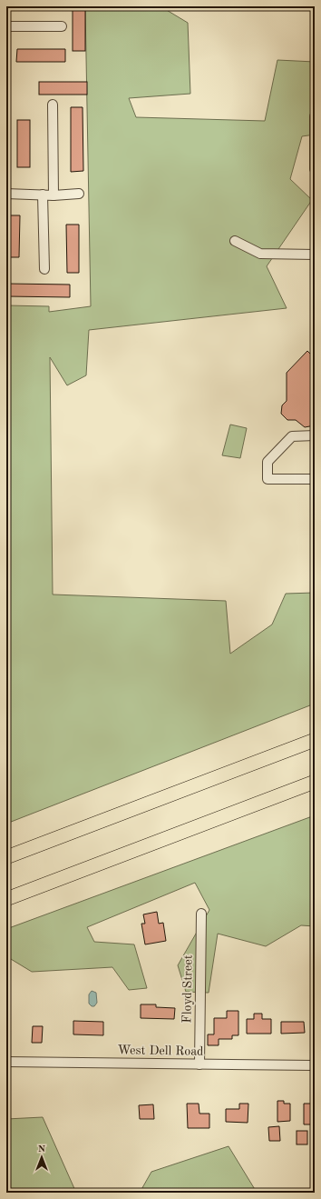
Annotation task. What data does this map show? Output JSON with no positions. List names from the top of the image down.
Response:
{
  "streets": {
    "street": ["Floyd Street", "West Dell Road"]
  },
  "crossings": [
    ["Floyd Street", "West Dell Road"]
  ],
  "north": "top"
}
